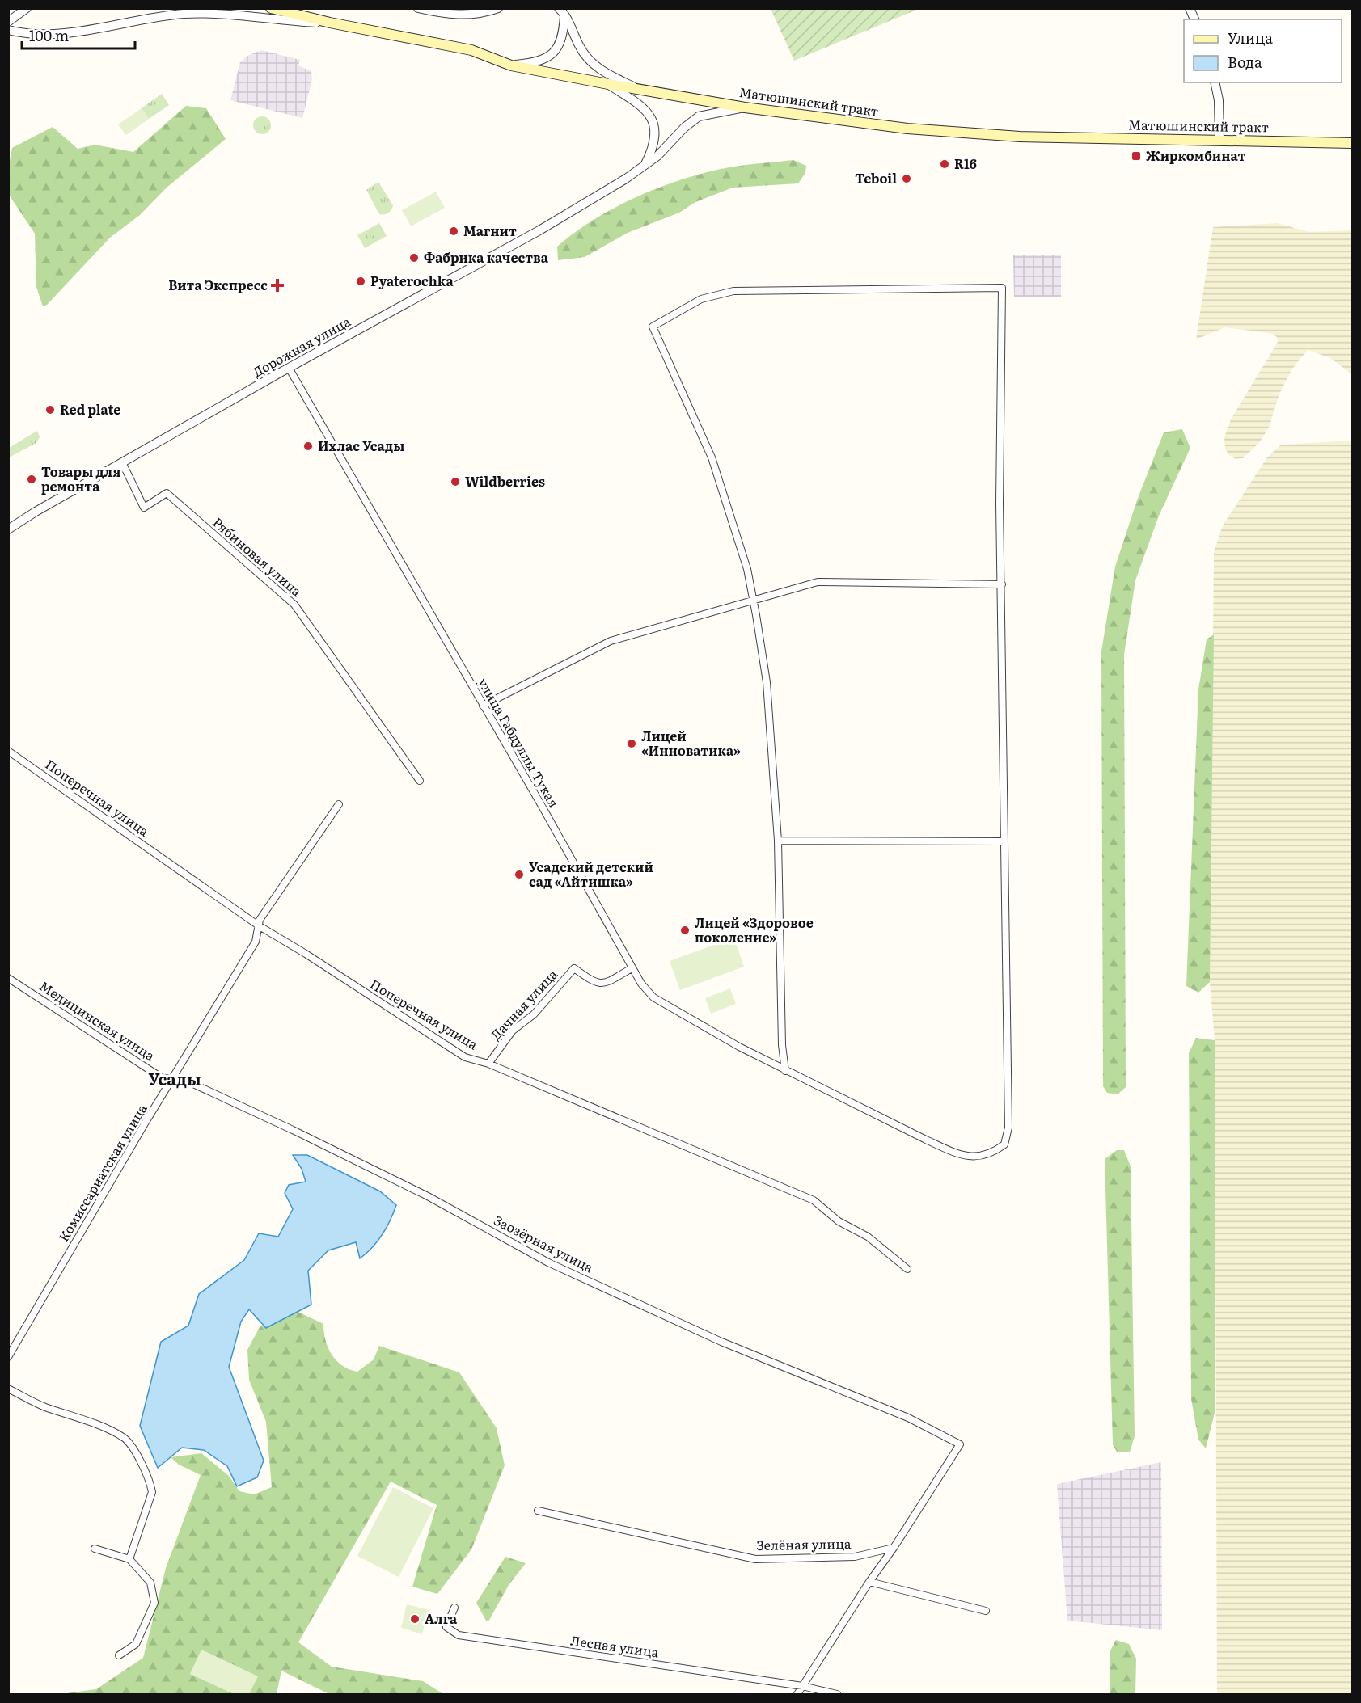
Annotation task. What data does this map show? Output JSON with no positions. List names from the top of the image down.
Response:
{
  "streets": {
    "main road": ["Матюшинский тракт"],
    "street": [
      "Дорожная улица",
      "Рябиновая улица",
      "улица Габдуллы Тукая",
      "Поперечная улица",
      "Дачная улица",
      "Медицинская улица",
      "Комиссариатская улица",
      "Заозёрная улица",
      "Зелёная улица",
      "Лесная улица"
    ]
  },
  "crossings": [
    ["Матюшинский тракт", "Дорожная улица"],
    ["Дорожная улица", "Рябиновая улица"],
    ["Дорожная улица", "улица Габдуллы Тукая"],
    ["улица Габдуллы Тукая", "Дачная улица"],
    ["Поперечная улица", "Дачная улица"],
    ["Поперечная улица", "Комиссариатская улица"],
    ["Медицинская улица", "Комиссариатская улица"],
    ["Медицинская улица", "Заозёрная улица"],
    ["Комиссариатская улица", "Заозёрная улица"],
    ["Заозёрная улица", "Зелёная улица"]
  ],
  "districts": ["Усады"],
  "places": {
    "transit": ["Жиркомбинат"],
    "other": [
      "R16",
      "Teboil",
      "Магнит",
      "Фабрика качества",
      "Pyaterochka",
      "Red plate",
      "Ихлас Усады",
      "Товары для ремонта",
      "Wildberries",
      "Лицей «Инноватика»",
      "Усадский детский сад «Айтишка»",
      "Лицей «Здоровое поколение»",
      "Алга"
    ],
    "health": ["Вита Экспресс"]
  },
  "legend": ["Улица", "Вода"],
  "scale_bar": "100 m"
}
